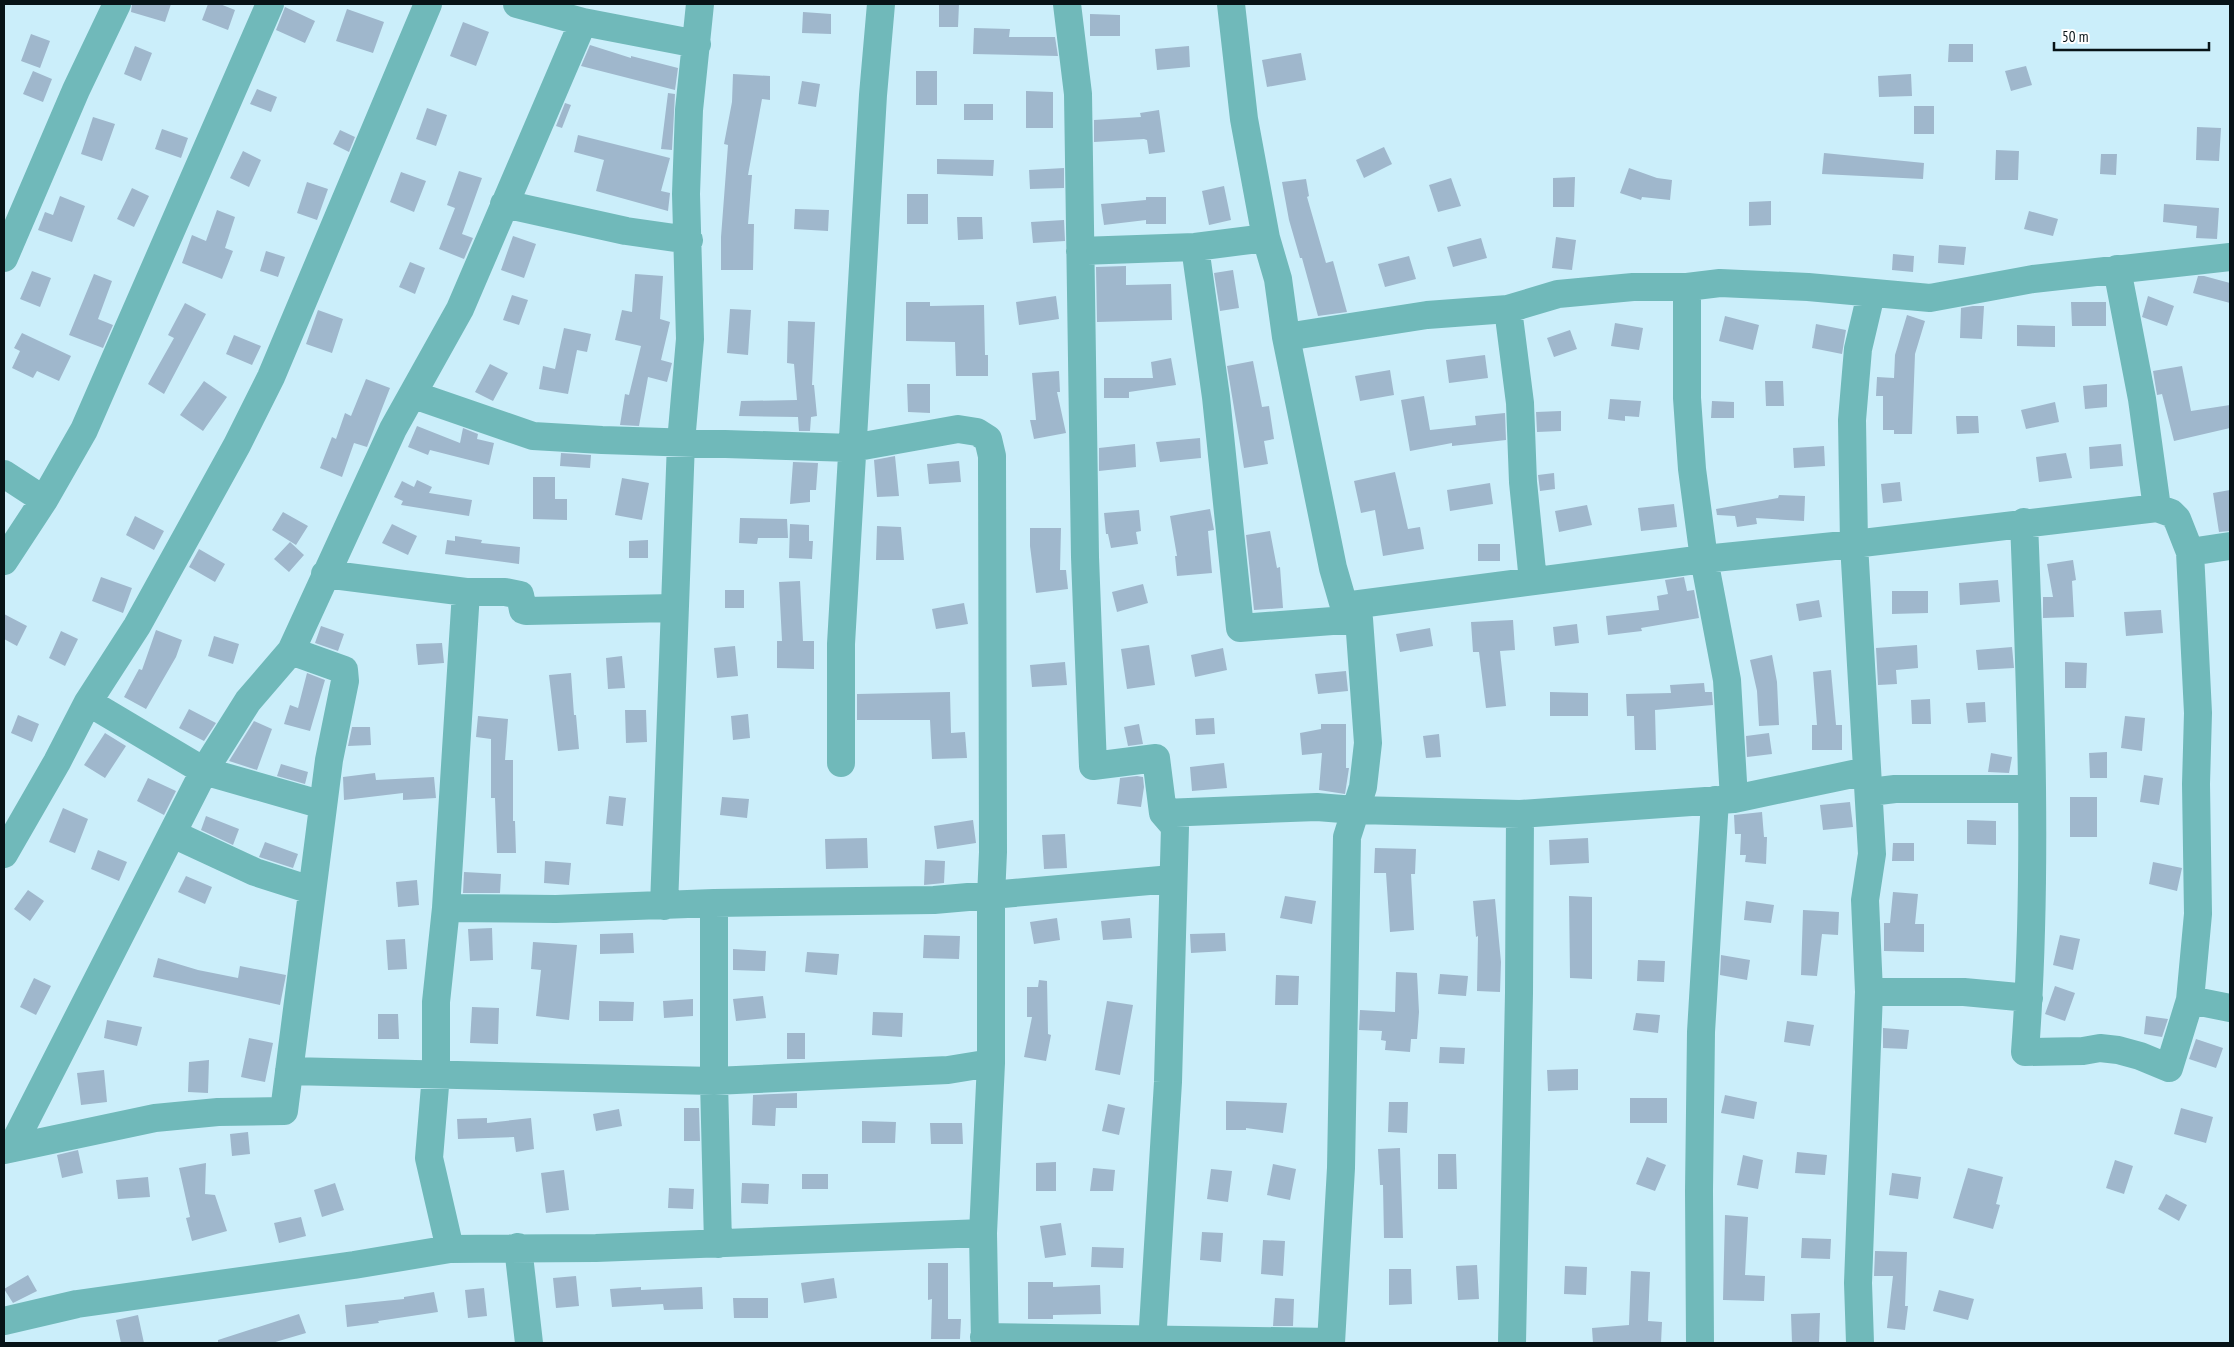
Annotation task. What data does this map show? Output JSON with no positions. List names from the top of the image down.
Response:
{
  "scale_bar": "50 m"
}
